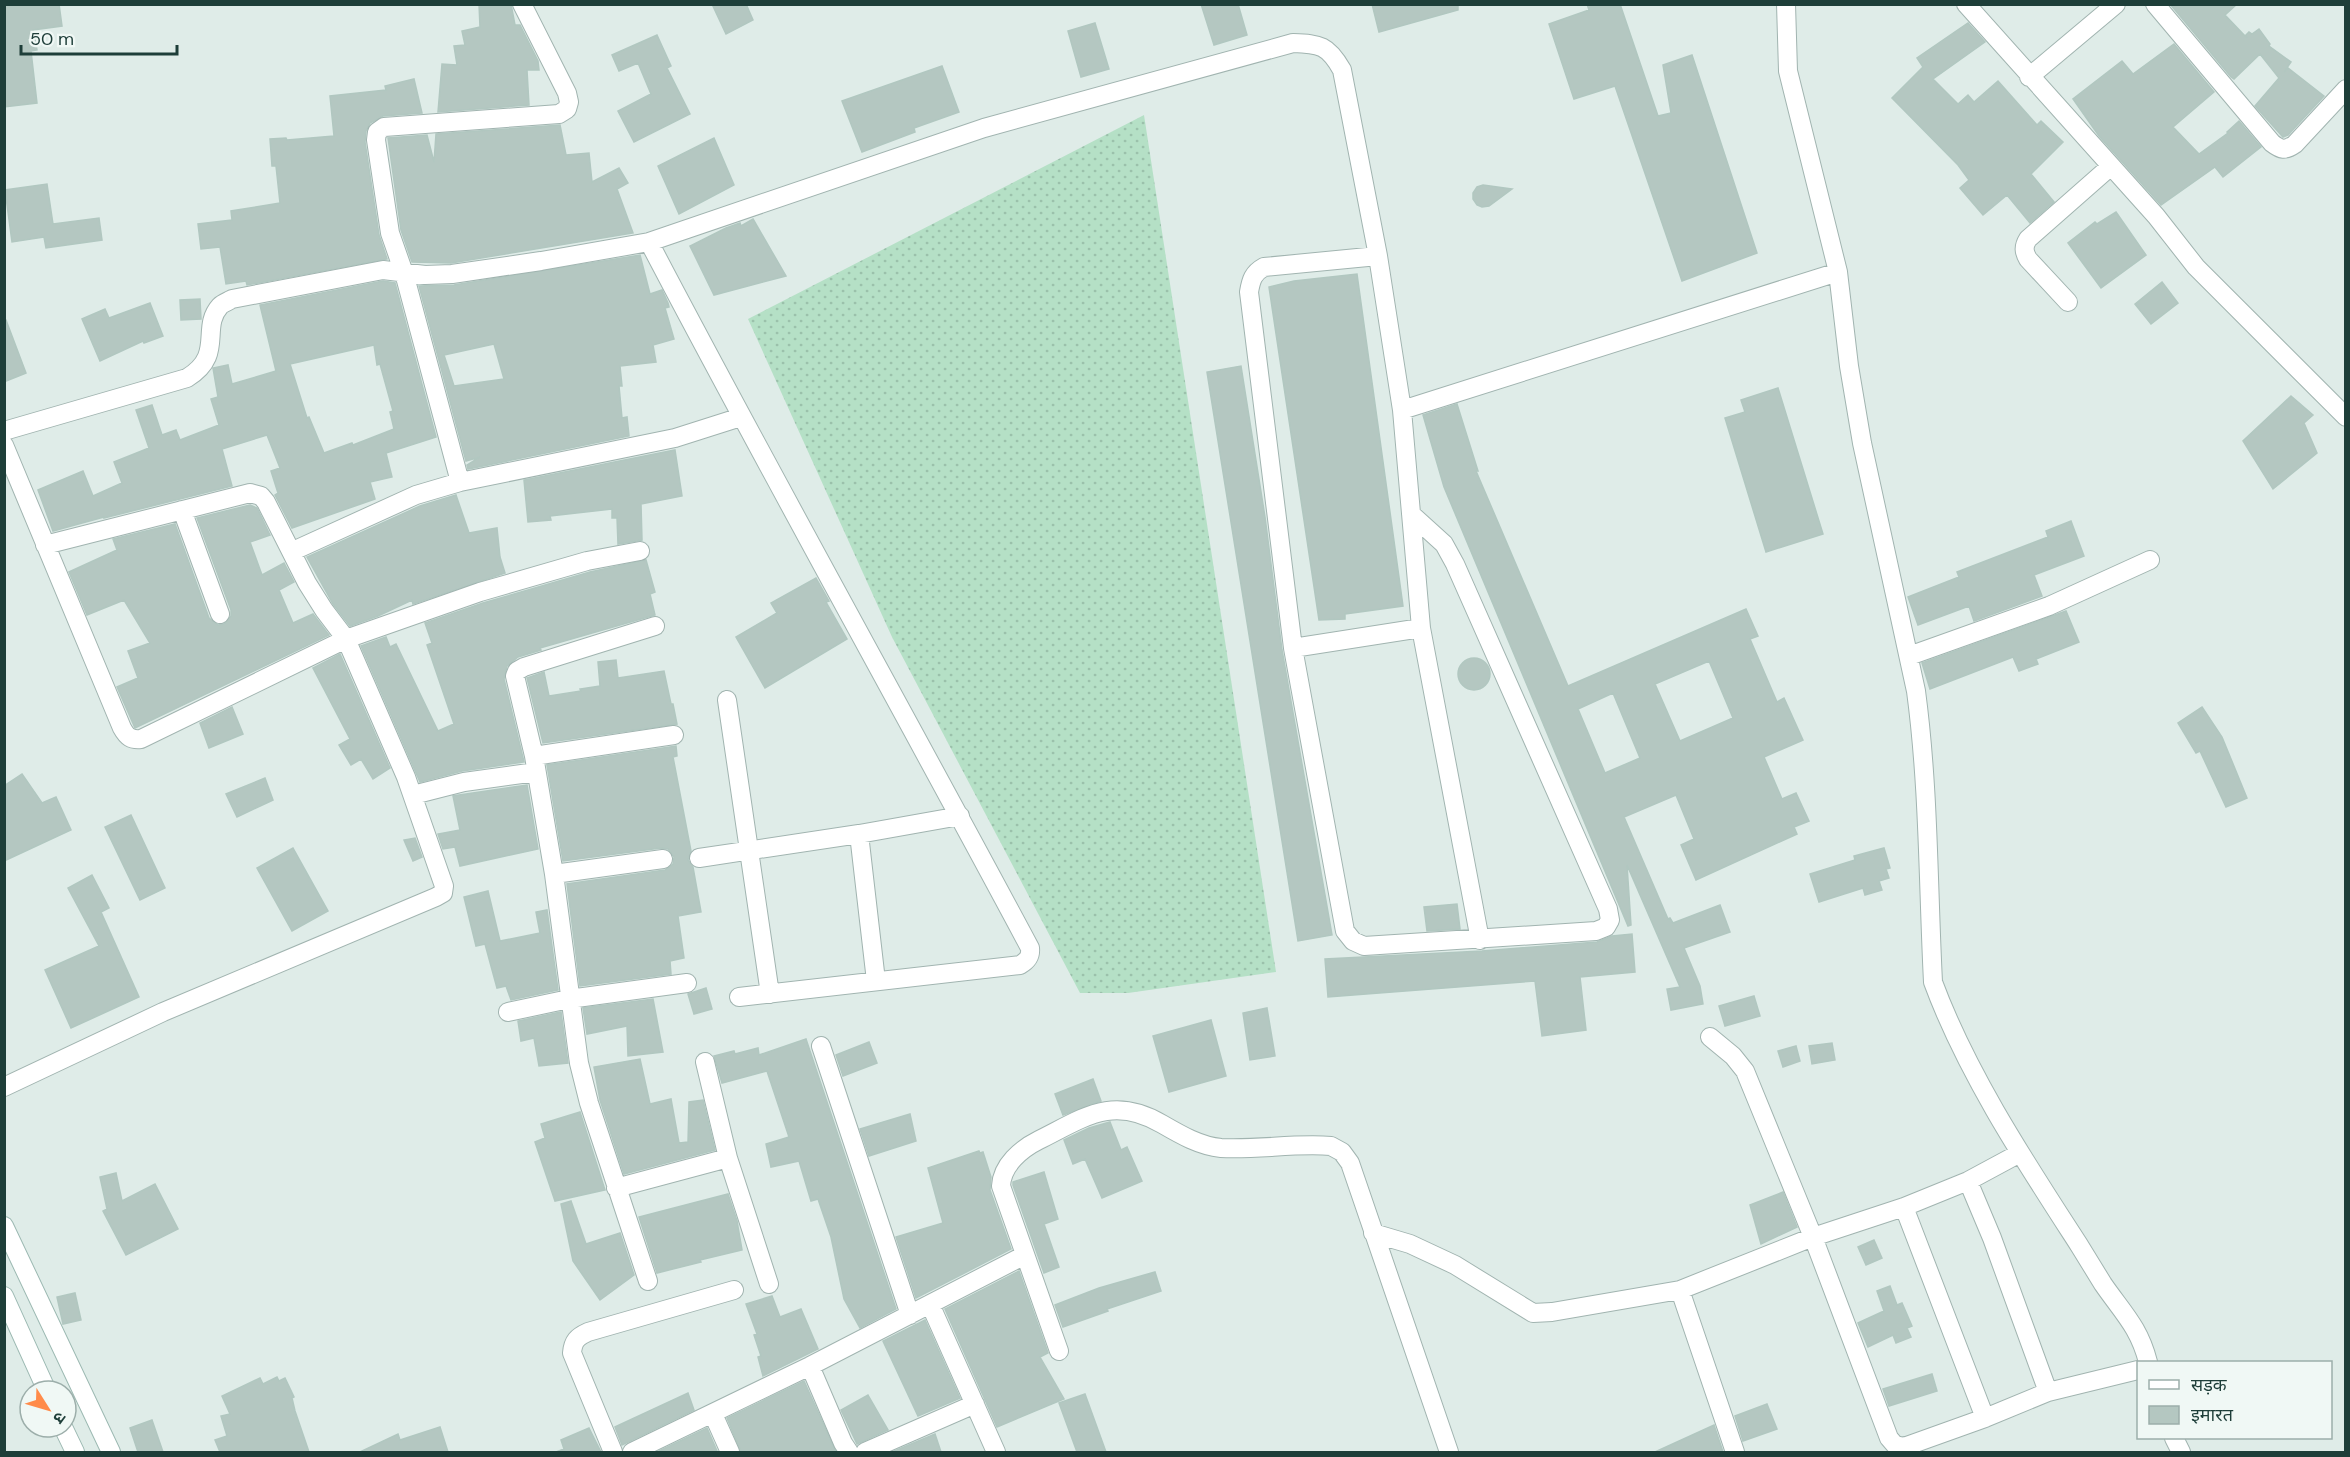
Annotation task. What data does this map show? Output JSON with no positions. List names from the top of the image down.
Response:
{
  "legend": ["सड़क", "इमारत"],
  "scale_bar": "50 m",
  "north": "bottom right"
}
